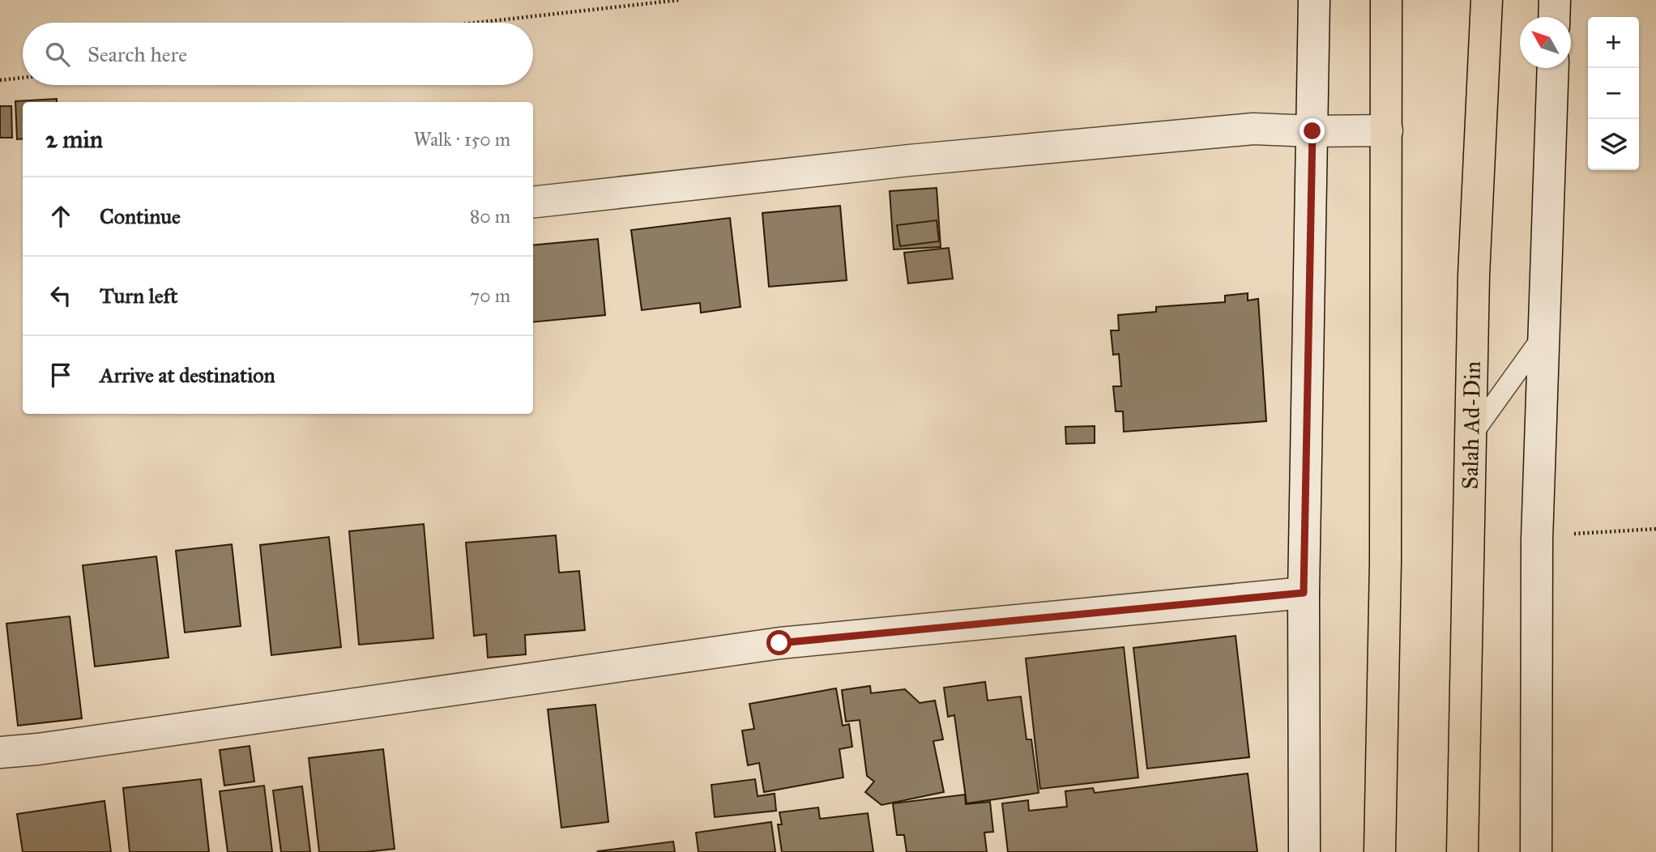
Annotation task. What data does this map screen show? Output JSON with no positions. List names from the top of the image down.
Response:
{
  "streets": {
    "highway": ["Salah Ad-Din"]
  },
  "north": "top left",
  "page": {
    "map_buttons": ["+", "−"],
    "search": "Search here",
    "heading": ["2 min", "Walk · 150 m"],
    "list": [
      ["Continue", "80 m"],
      ["Turn left", "70 m"],
      "Arrive at destination"
    ]
  }
}
